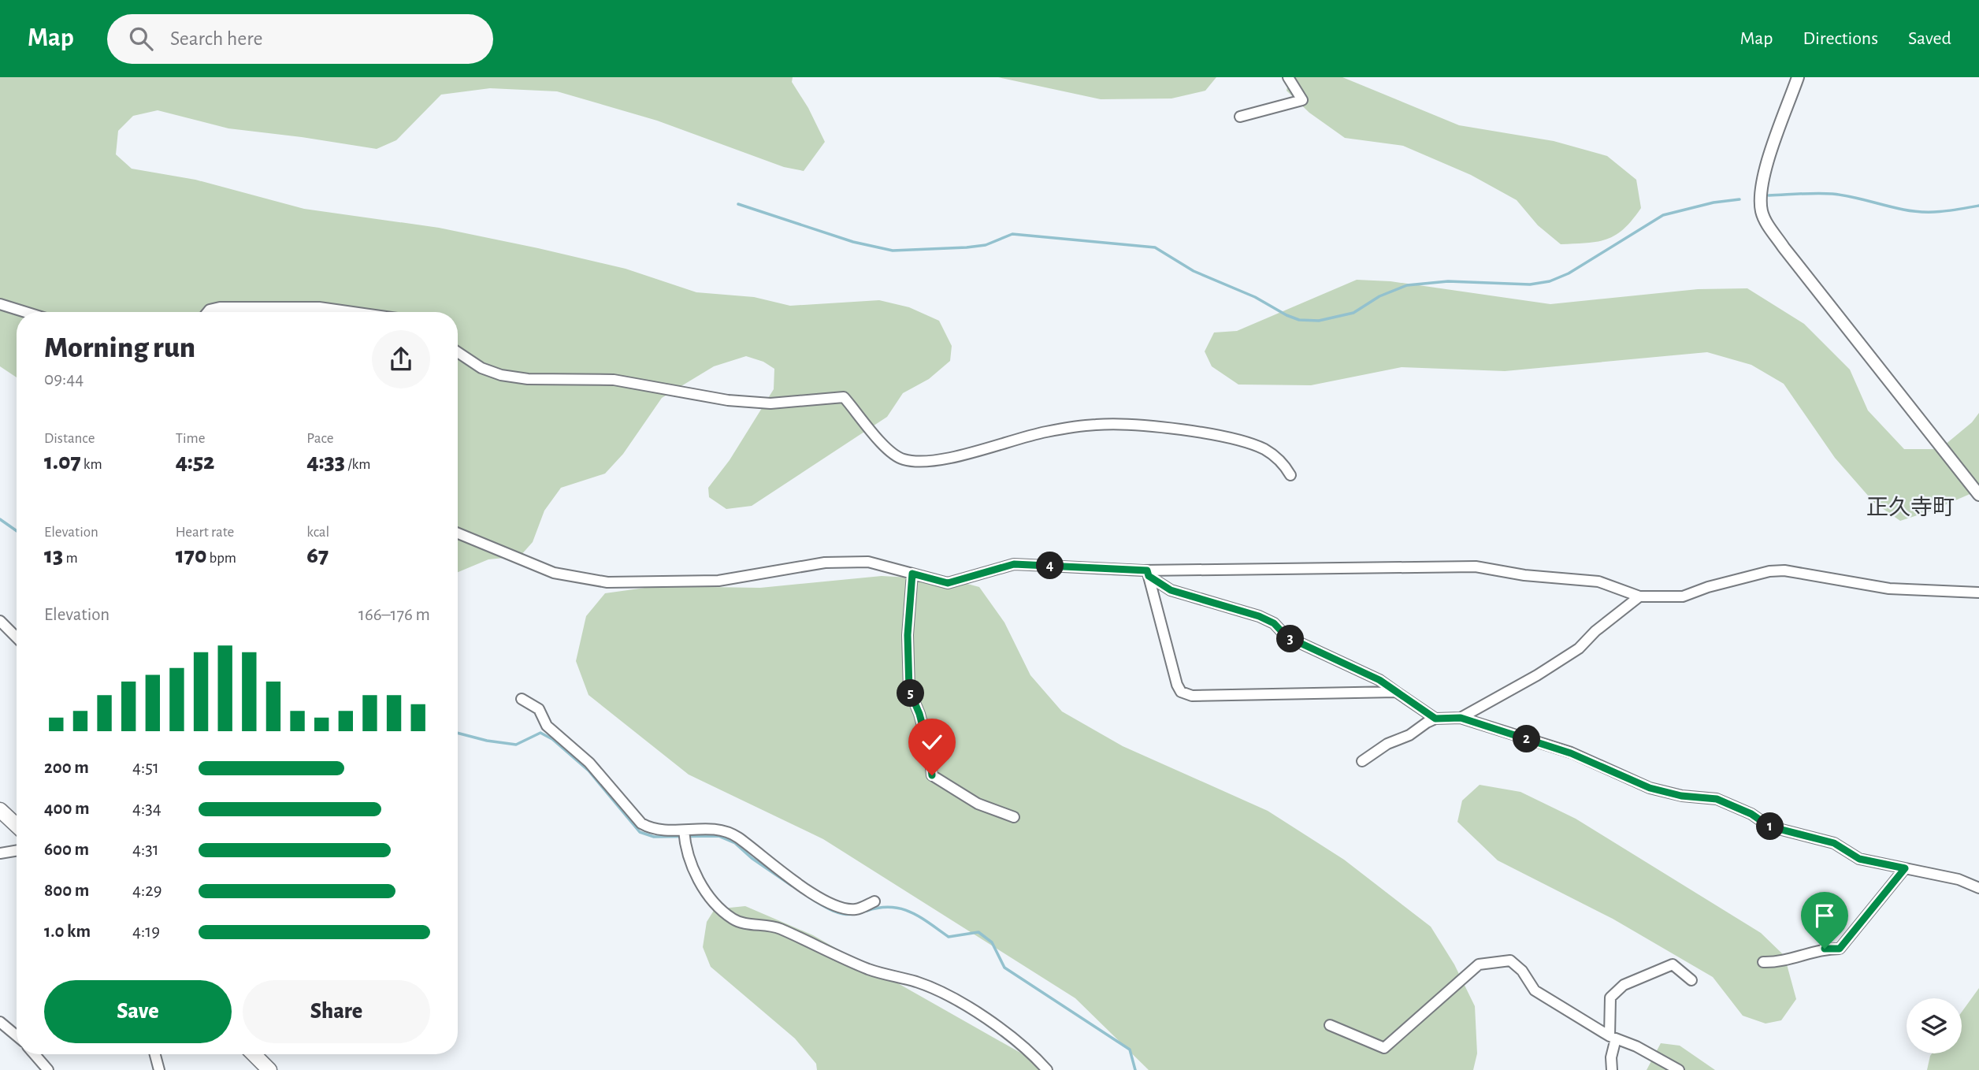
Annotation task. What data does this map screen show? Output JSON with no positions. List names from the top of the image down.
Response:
{
  "districts": ["正久寺町"],
  "page": {
    "header": "Map",
    "search": "Search here",
    "nav": ["Map", "Directions", "Saved"],
    "heading": ["Morning run", "09:44"],
    "stats": [
      ["Distance", "1.07 km"],
      ["Time", "4:52"],
      ["Pace", "4:33 /km"],
      ["Elevation", "13 m"],
      ["Heart rate", "170 bpm"],
      ["kcal", "67"]
    ],
    "pins": [
      "4",
      "3",
      "5",
      "2",
      "1"
    ],
    "chart": ["Elevation", "166–176 m"],
    "list": [
      {
        "name": "200 m",
        "note": "4:51"
      },
      {
        "name": "400 m",
        "note": "4:34"
      },
      {
        "name": "600 m",
        "note": "4:31"
      },
      {
        "name": "800 m",
        "note": "4:29"
      },
      {
        "name": "1.0 km",
        "note": "4:19"
      }
    ],
    "buttons": ["Save", "Share"]
  }
}
